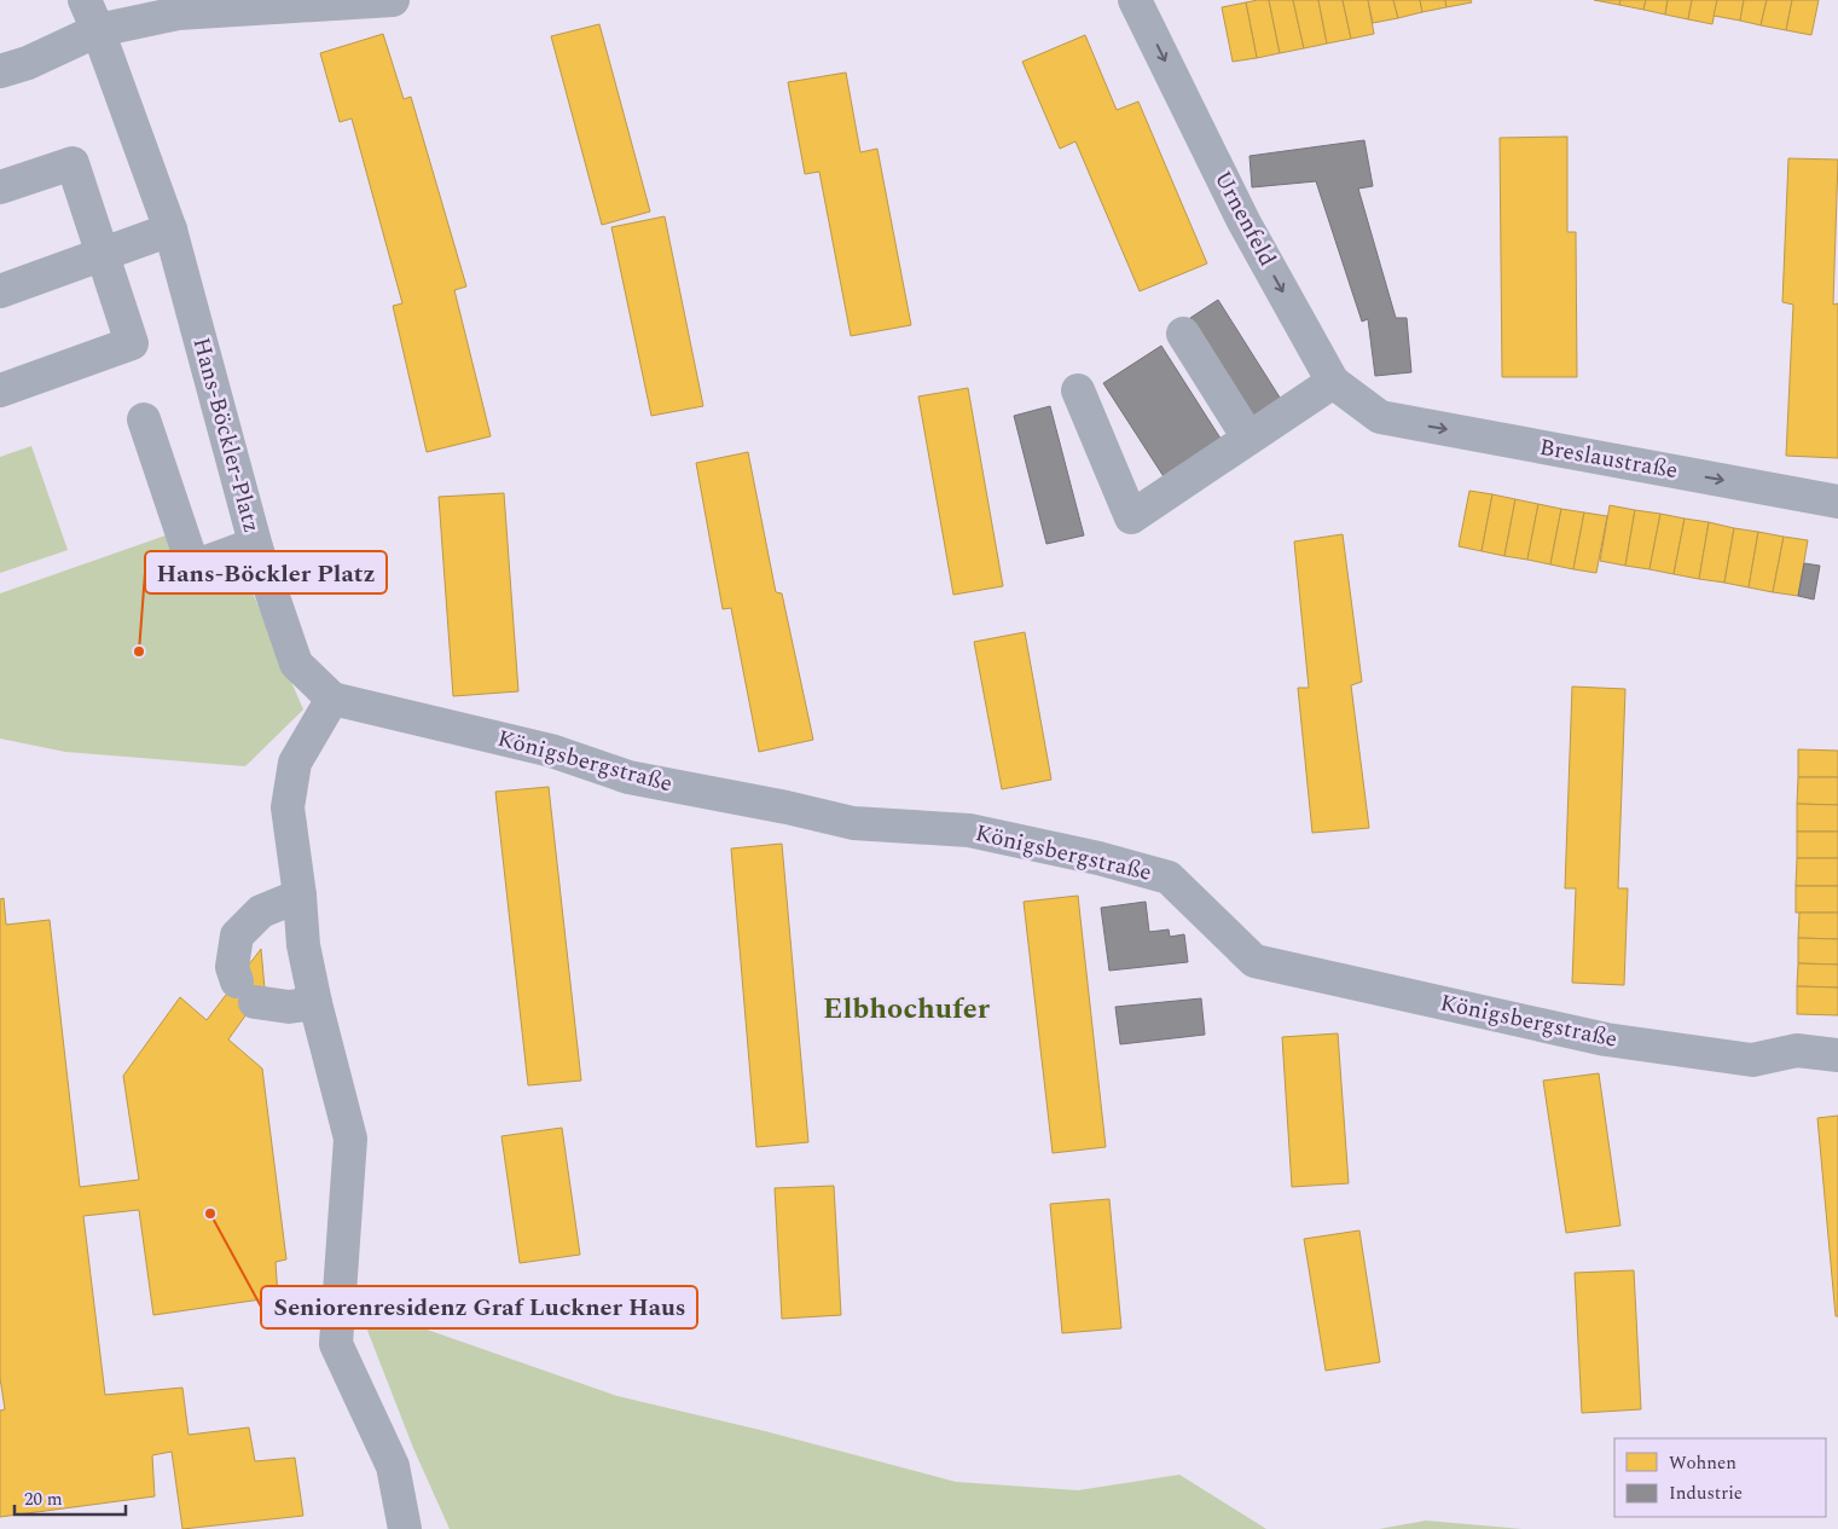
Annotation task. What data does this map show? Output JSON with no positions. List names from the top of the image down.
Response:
{
  "streets": {
    "street": [
      "Urnenfeld",
      "Hans-Böckler-Platz",
      "Breslaustraße",
      "Königsbergstraße"
    ]
  },
  "crossings": [
    ["Urnenfeld", "Breslaustraße"],
    ["Hans-Böckler-Platz", "Königsbergstraße"]
  ],
  "one_way": ["Urnenfeld", "Breslaustraße"],
  "districts": ["Elbhochufer"],
  "places": ["Hans-Böckler Platz", "Seniorenresidenz Graf Luckner Haus"],
  "legend": ["Wohnen", "Industrie"],
  "scale_bar": "20 m"
}
